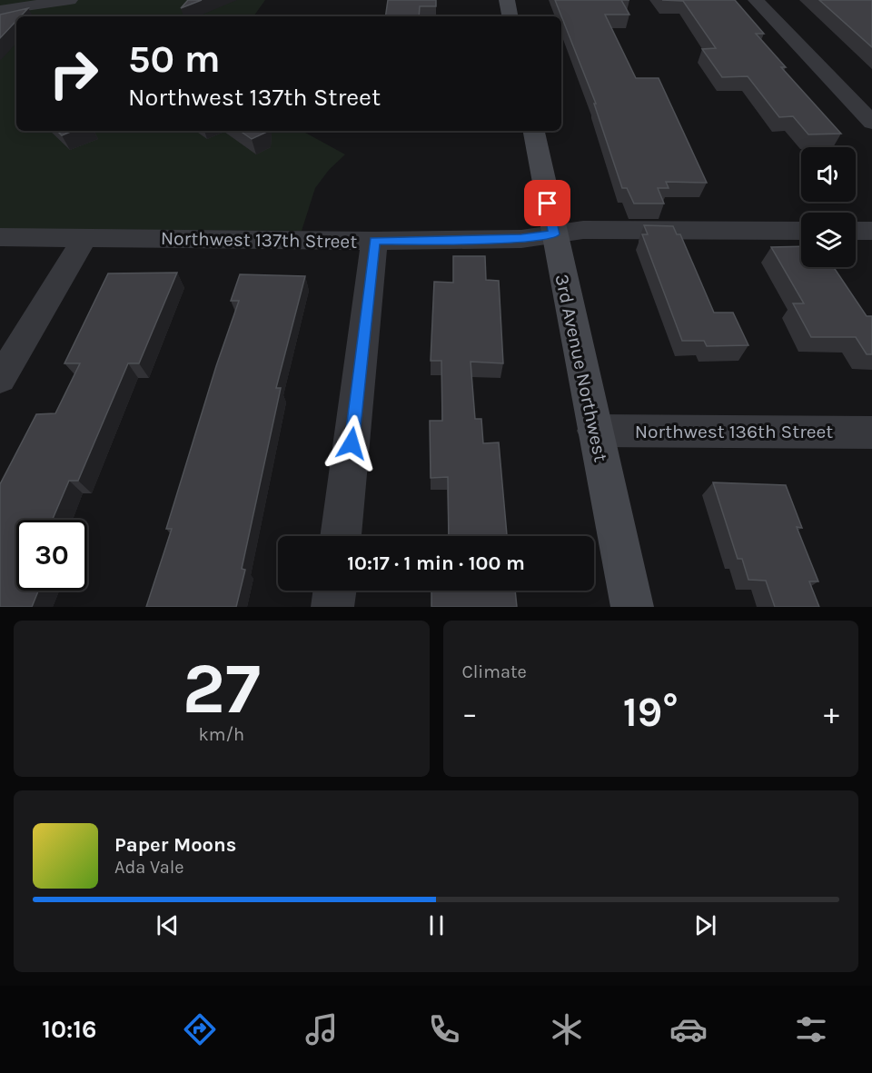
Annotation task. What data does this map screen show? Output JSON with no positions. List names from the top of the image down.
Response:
{
  "streets": {
    "street": ["Northwest 137th Street", "3rd Avenue Northwest", "Northwest 136th Street"]
  },
  "crossings": [
    ["Northwest 137th Street", "3rd Avenue Northwest"],
    ["3rd Avenue Northwest", "Northwest 136th Street"]
  ],
  "page": {
    "turn": ["50 m", "Northwest 137th Street"],
    "limit": "30",
    "trip": "10:17 · 1 min · 100 m",
    "tile": [
      ["27", "km/h"],
      "Climate"
    ],
    "heat": ["−", "19°", "+"],
    "song": ["Paper Moons", "Ada Vale"],
    "tabs": "10:16"
  }
}
